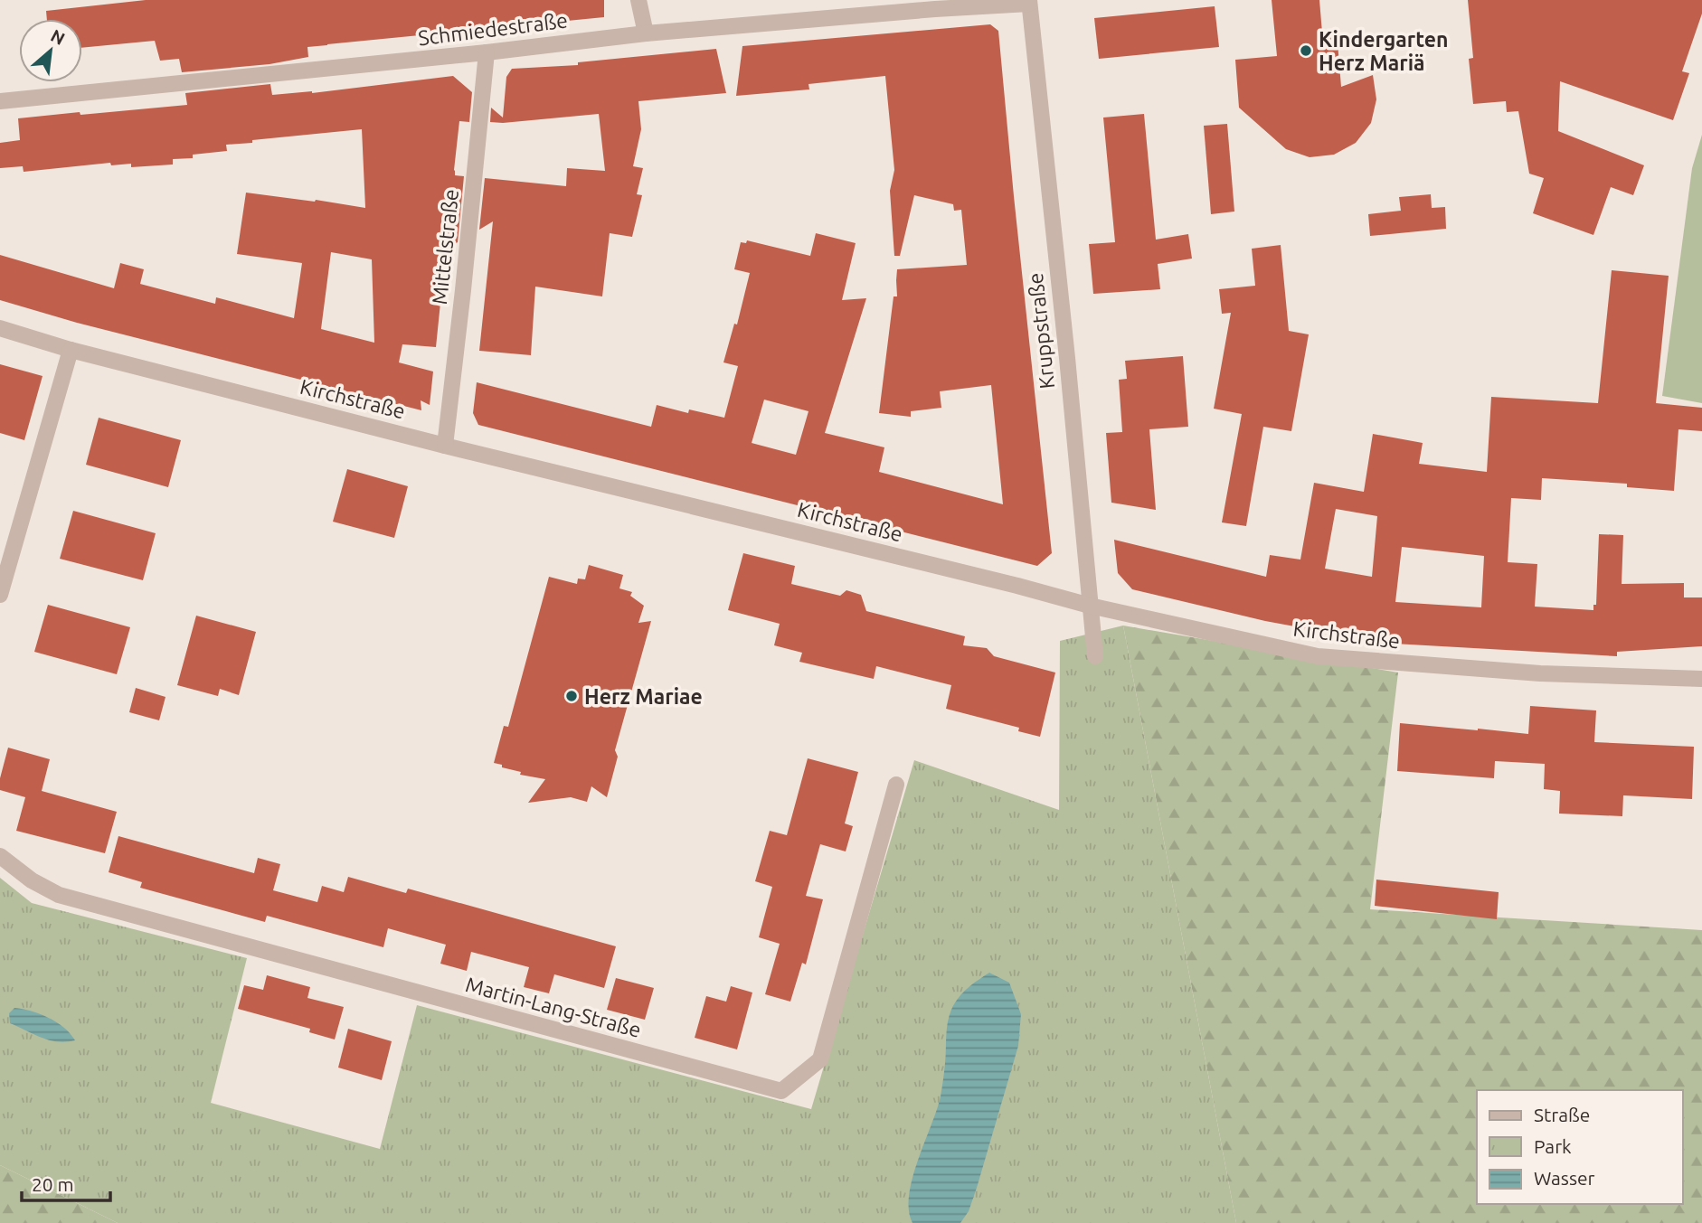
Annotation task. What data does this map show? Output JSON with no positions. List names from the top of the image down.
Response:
{
  "streets": {
    "street": [
      "Schmiedestraße",
      "Mittelstraße",
      "Kruppstraße",
      "Kirchstraße",
      "Martin-Lang-Straße"
    ]
  },
  "crossings": [
    ["Schmiedestraße", "Mittelstraße"],
    ["Schmiedestraße", "Kruppstraße"],
    ["Mittelstraße", "Kirchstraße"],
    ["Kruppstraße", "Kirchstraße"]
  ],
  "places": ["Kindergarten Herz Mariä", "Herz Mariae"],
  "legend": ["Straße", "Park", "Wasser"],
  "scale_bar": "20 m",
  "north": "top right"
}
